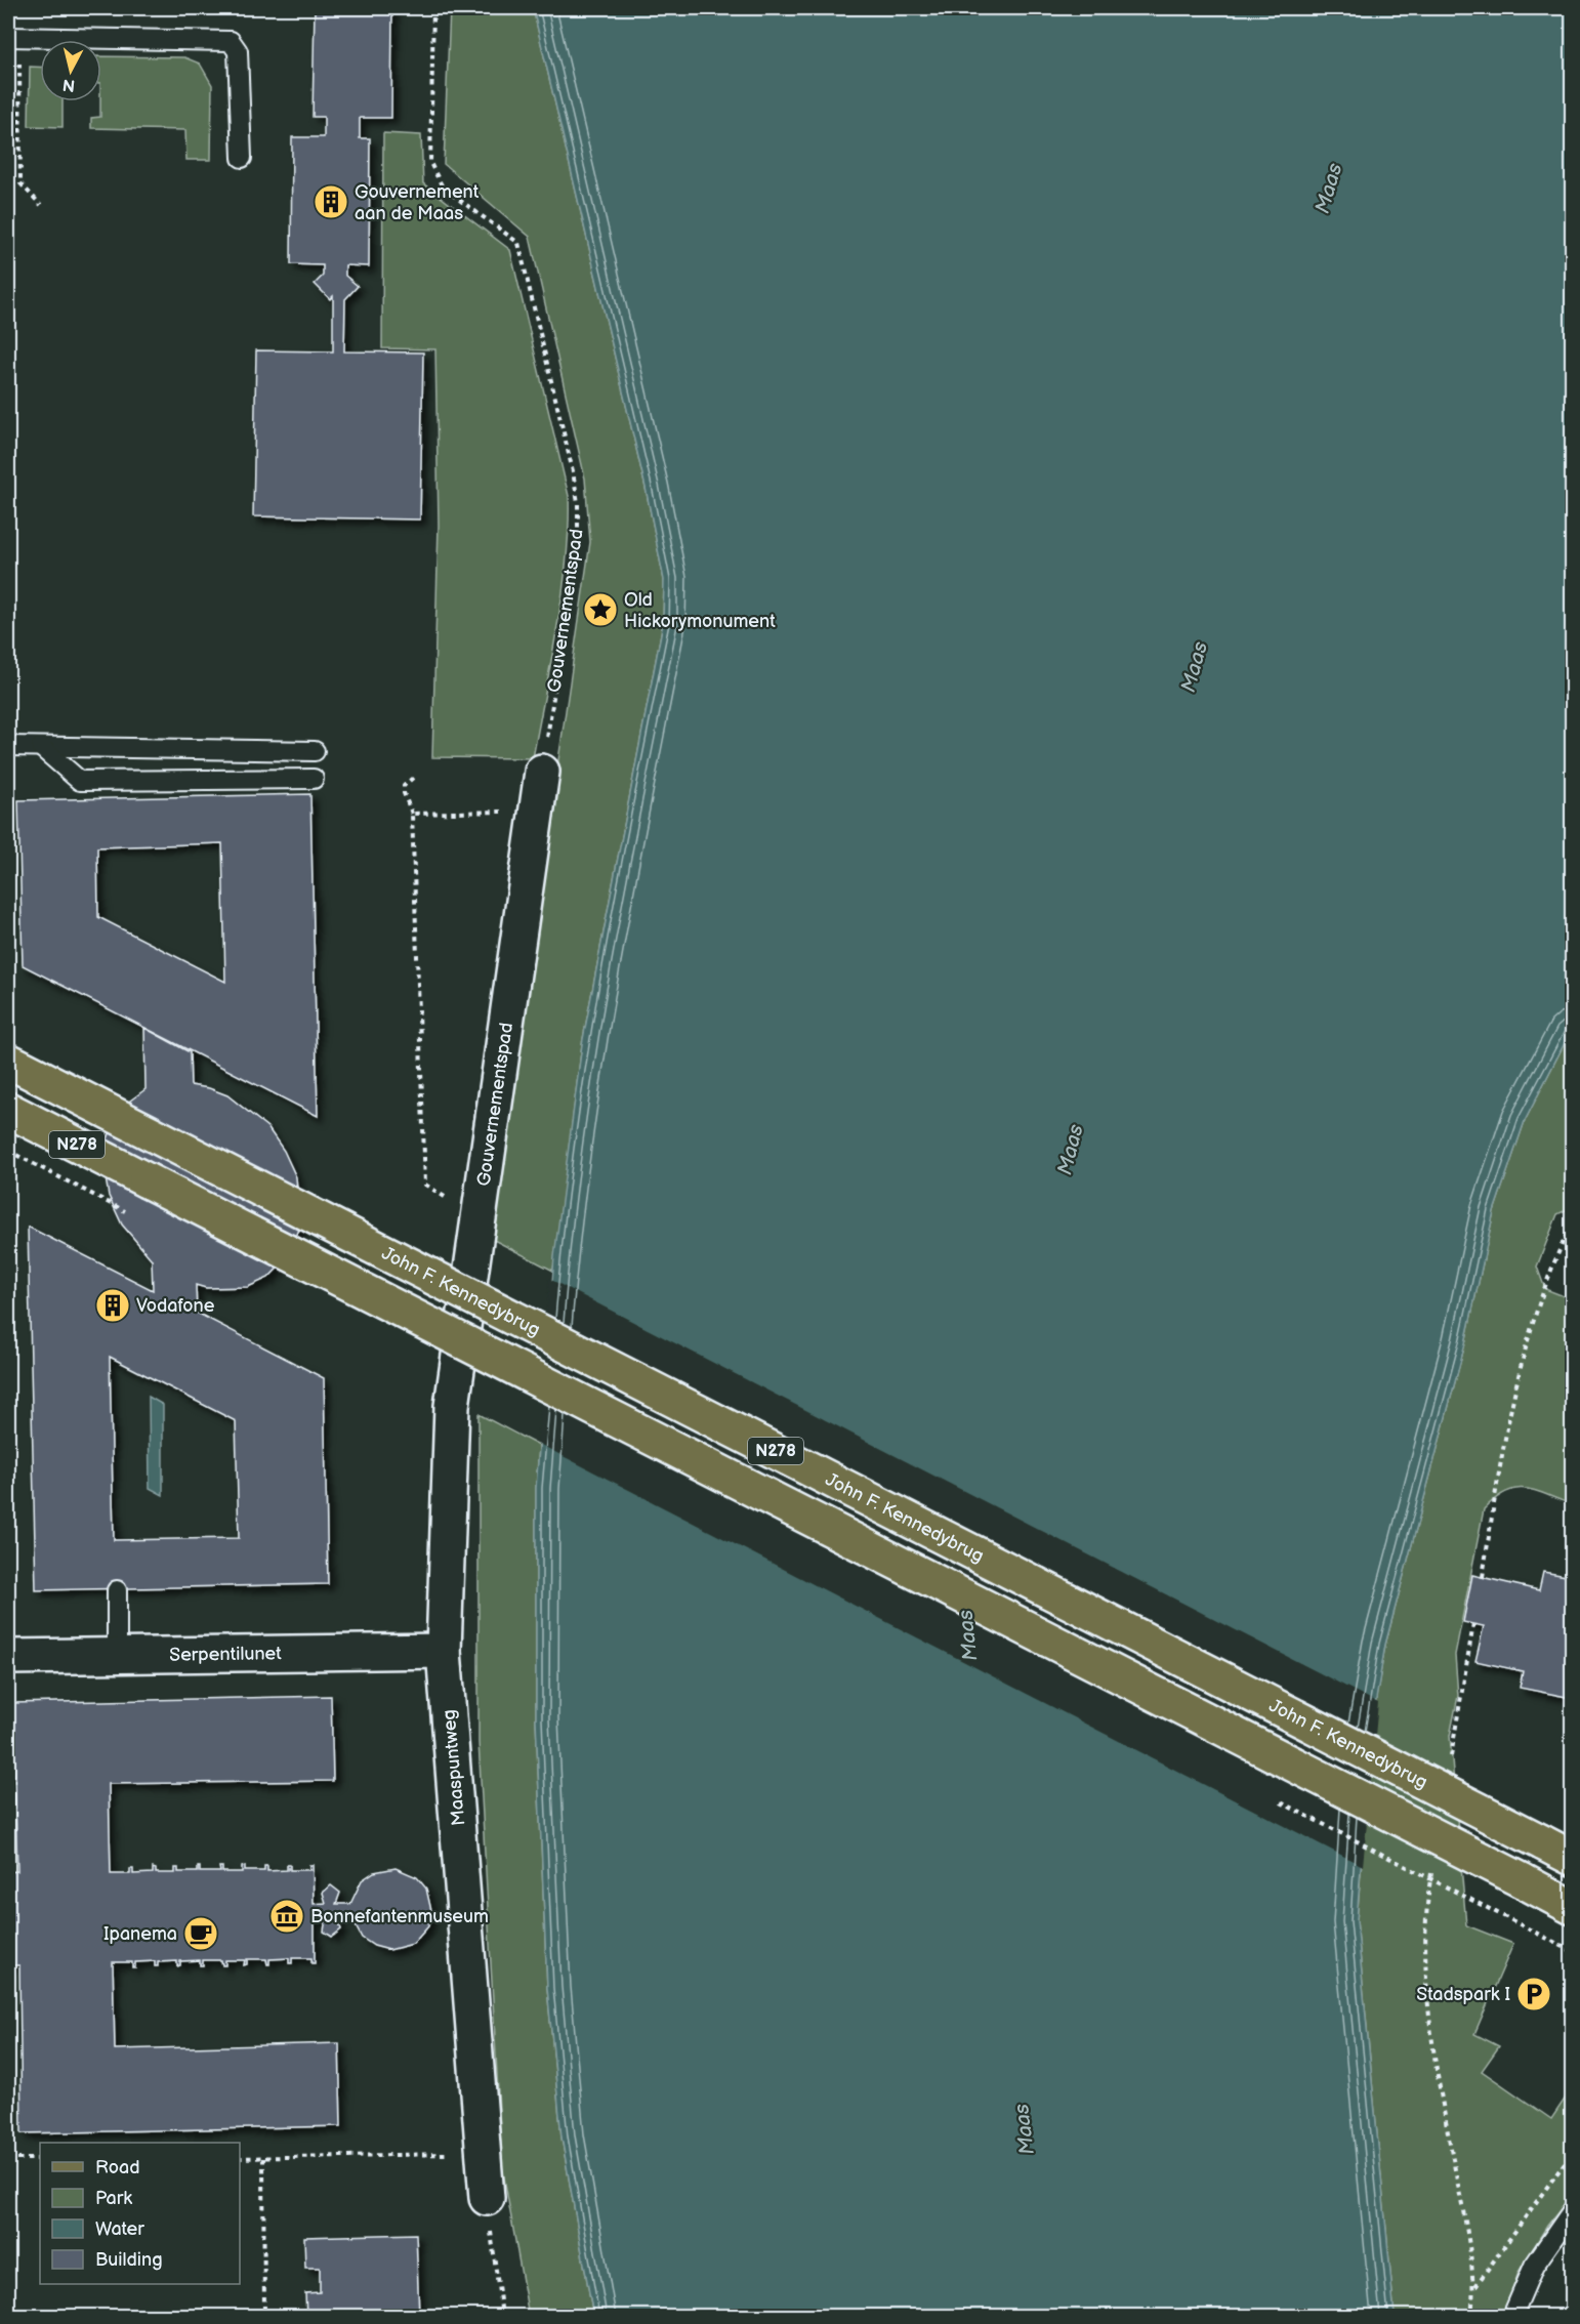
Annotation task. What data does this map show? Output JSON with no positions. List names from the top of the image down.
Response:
{
  "streets": {
    "main road": ["N278", "John F. Kennedybrug"],
    "street": ["Gouvernementspad", "Serpentilunet", "Maaspuntweg"]
  },
  "crossings": [
    ["Gouvernementspad", "Maaspuntweg"],
    ["Serpentilunet", "Maaspuntweg"]
  ],
  "water": ["Maas"],
  "places": {
    "building": ["Gouvernement aan de Maas", "Vodafone"],
    "place": ["Old Hickorymonument"],
    "museum": ["Bonnefantenmuseum"],
    "cafe": ["Ipanema"],
    "parking": ["Stadspark I"]
  },
  "legend": [
    "Road",
    "Park",
    "Water",
    "Building"
  ],
  "north": "bottom"
}
